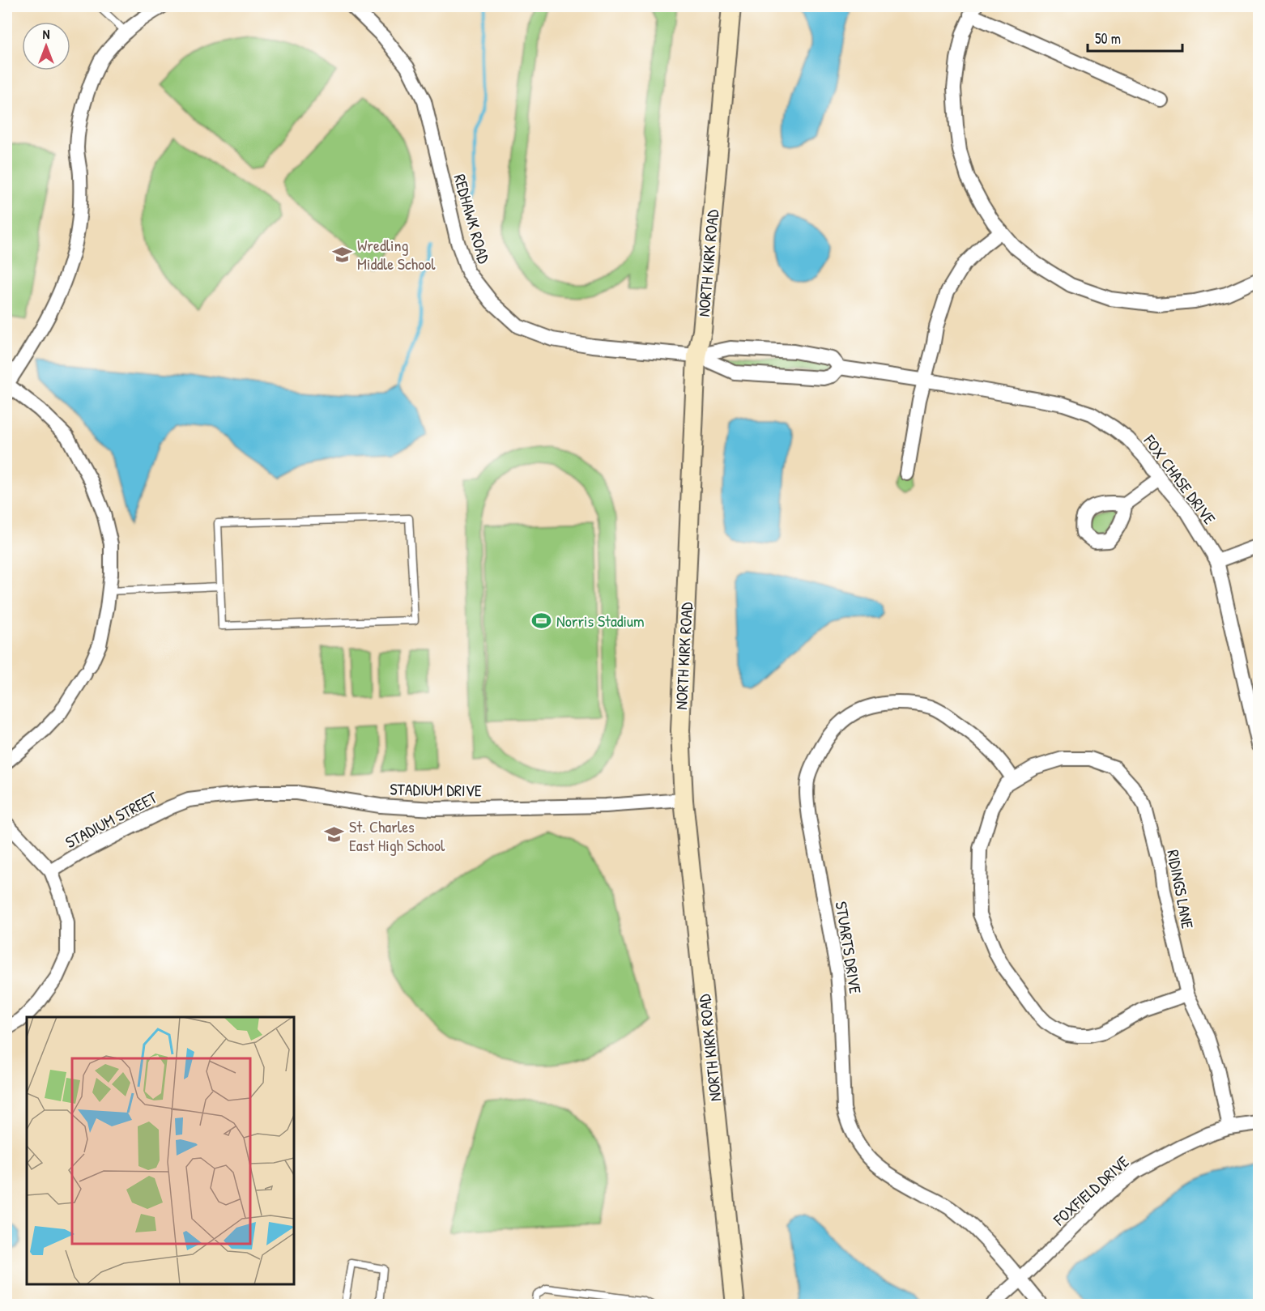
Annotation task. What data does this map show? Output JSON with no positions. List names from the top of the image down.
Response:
{
  "streets": {
    "main road": ["NORTH KIRK ROAD"],
    "street": [
      "REDHAWK ROAD",
      "FOX CHASE DRIVE",
      "STADIUM DRIVE",
      "STADIUM STREET",
      "RIDINGS LANE",
      "STUARTS DRIVE",
      "FOXFIELD DRIVE"
    ]
  },
  "crossings": [
    ["REDHAWK ROAD", "NORTH KIRK ROAD"],
    ["REDHAWK ROAD", "FOX CHASE DRIVE"],
    ["NORTH KIRK ROAD", "FOX CHASE DRIVE"],
    ["NORTH KIRK ROAD", "STADIUM DRIVE"],
    ["STADIUM DRIVE", "STADIUM STREET"],
    ["RIDINGS LANE", "STUARTS DRIVE"],
    ["RIDINGS LANE", "FOXFIELD DRIVE"],
    ["STUARTS DRIVE", "FOXFIELD DRIVE"]
  ],
  "places": {
    "school or university": ["Wredling Middle School", "St. Charles East High School"],
    "sports": ["Norris Stadium"]
  },
  "scale_bar": "50 m",
  "north": "top"
}
